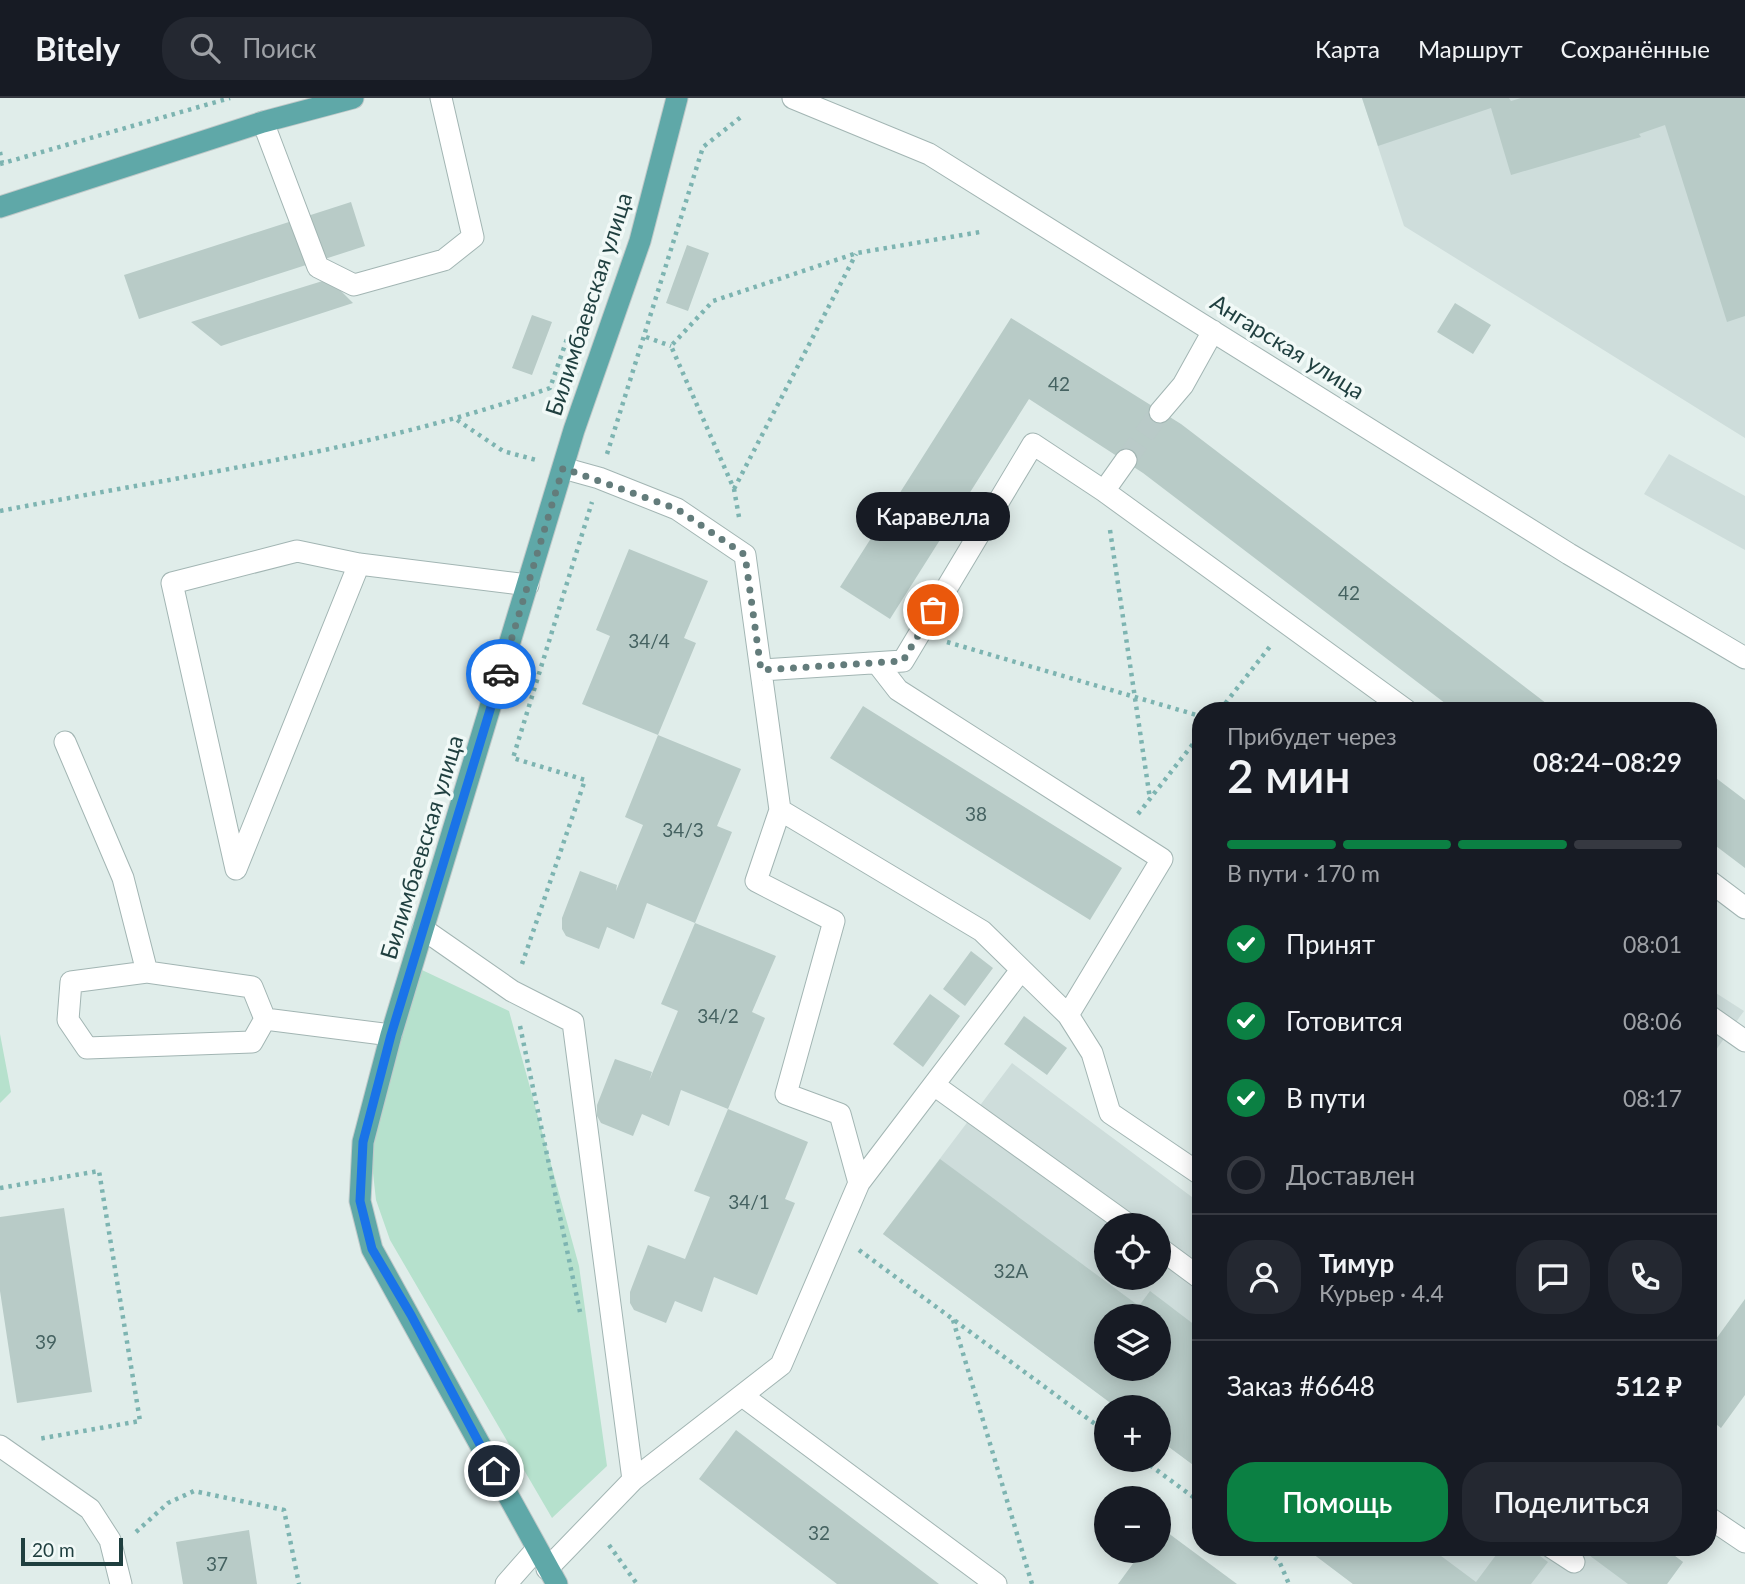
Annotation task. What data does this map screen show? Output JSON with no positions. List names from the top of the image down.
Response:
{
  "streets": {
    "main road": ["Билимбаевская улица"],
    "street": ["Ангарская улица"]
  },
  "places": ["Каравелла"],
  "house_numbers": [
    "42",
    "42",
    "34/4",
    "38",
    "34/3",
    "34/2",
    "34/1",
    "32А",
    "39",
    "32",
    "37"
  ],
  "scale_bar": "20 m",
  "page": {
    "header": "Bitely",
    "search": "Поиск",
    "nav": ["Карта", "Маршрут", "Сохранённые"],
    "bubble": "Каравелла",
    "heading": ["2 мин", "Прибудет через", "08:24–08:29"],
    "panel": [
      "Тимур",
      "Курьер · 4.4",
      "Заказ #6648",
      "512 ₽"
    ],
    "bar": "В пути · 170 m",
    "list": [
      ["Принят", "08:01"],
      ["Готовится", "08:06"],
      ["В пути", "08:17"],
      "Доставлен"
    ],
    "map_buttons": ["+", "−"],
    "buttons": ["Помощь", "Поделиться"],
    "scale": "20 m"
  }
}
